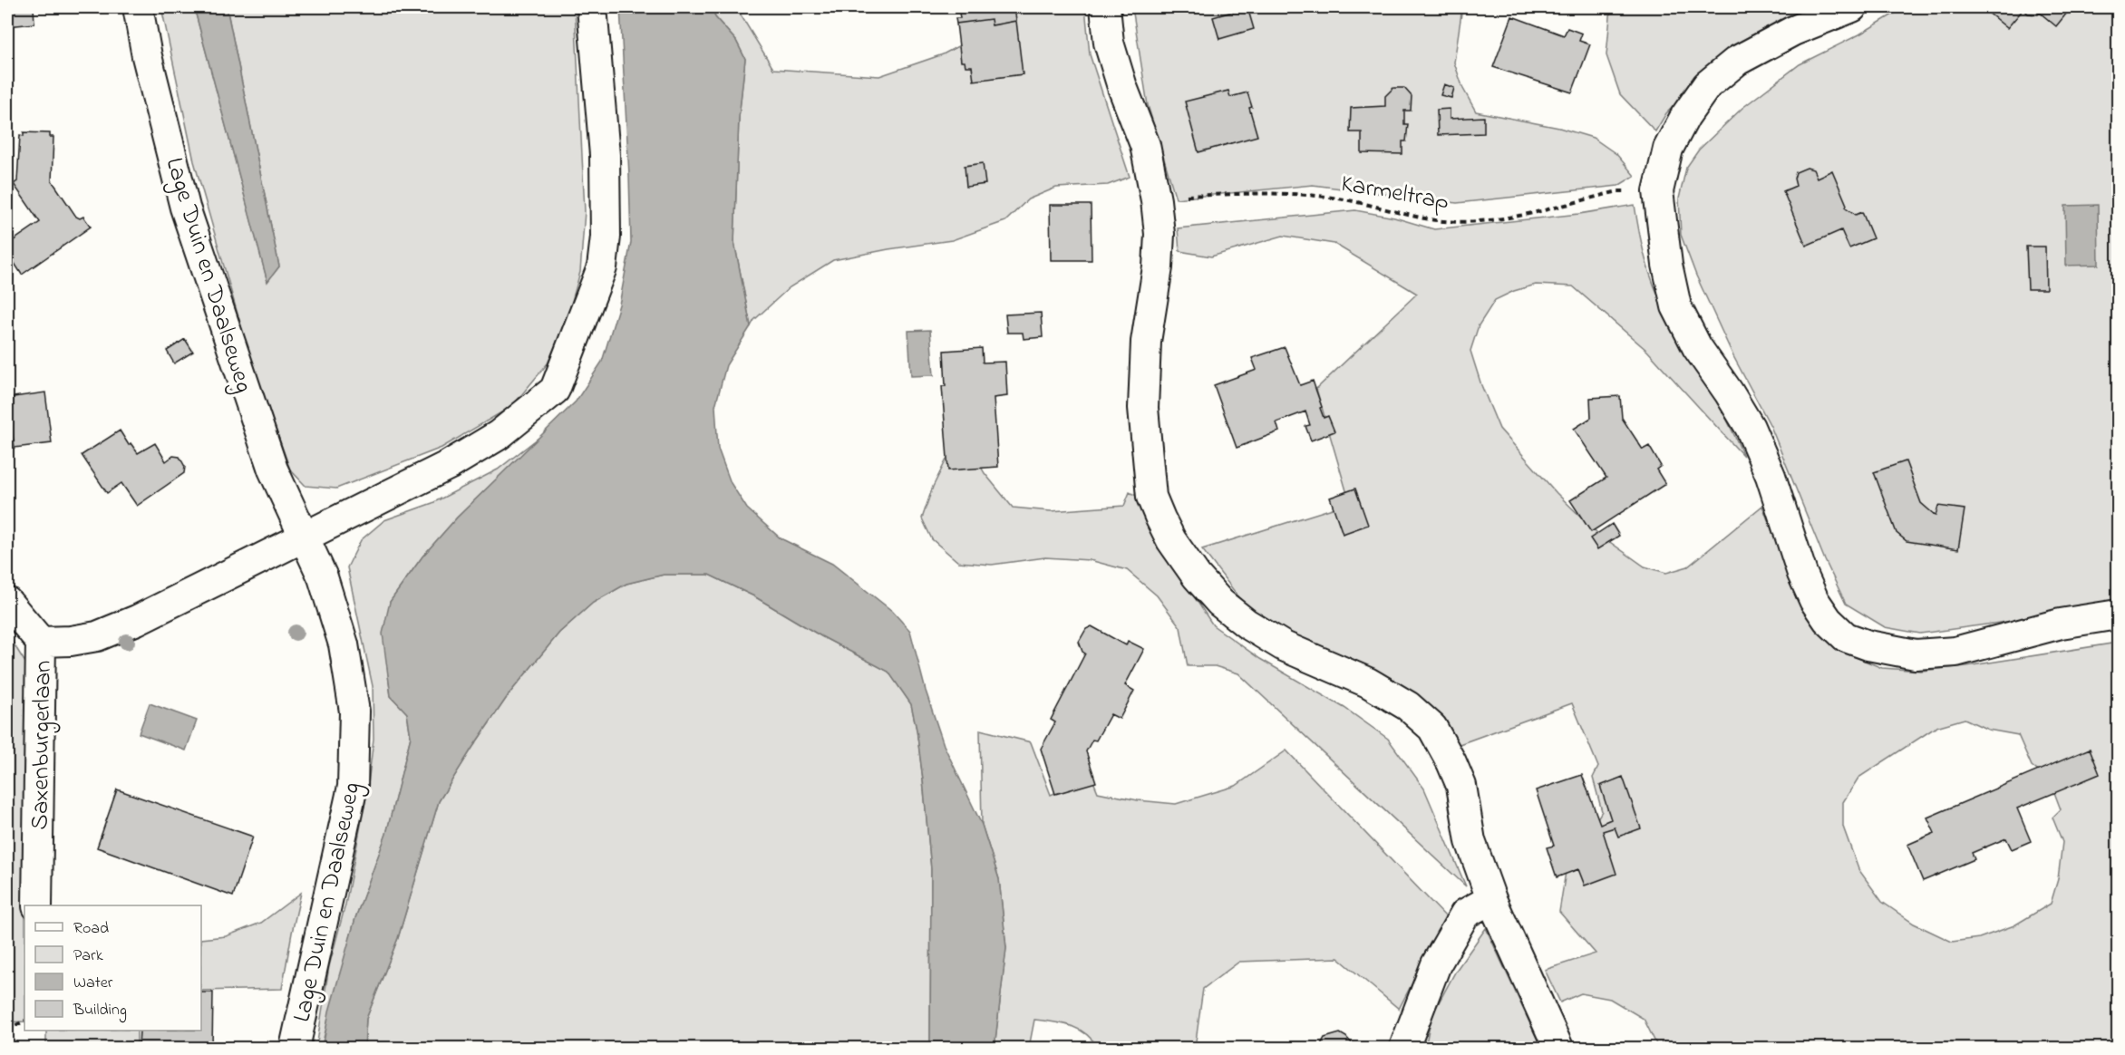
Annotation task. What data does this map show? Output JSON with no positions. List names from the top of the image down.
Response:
{
  "streets": {
    "street": ["Lage Duin en Daalseweg", "Saxenburgerlaan"],
    "path": ["Karmeltrap"]
  },
  "crossings": [
    ["Lage Duin en Daalseweg", "Saxenburgerlaan"]
  ],
  "legend": [
    "Road",
    "Park",
    "Water",
    "Building"
  ]
}
